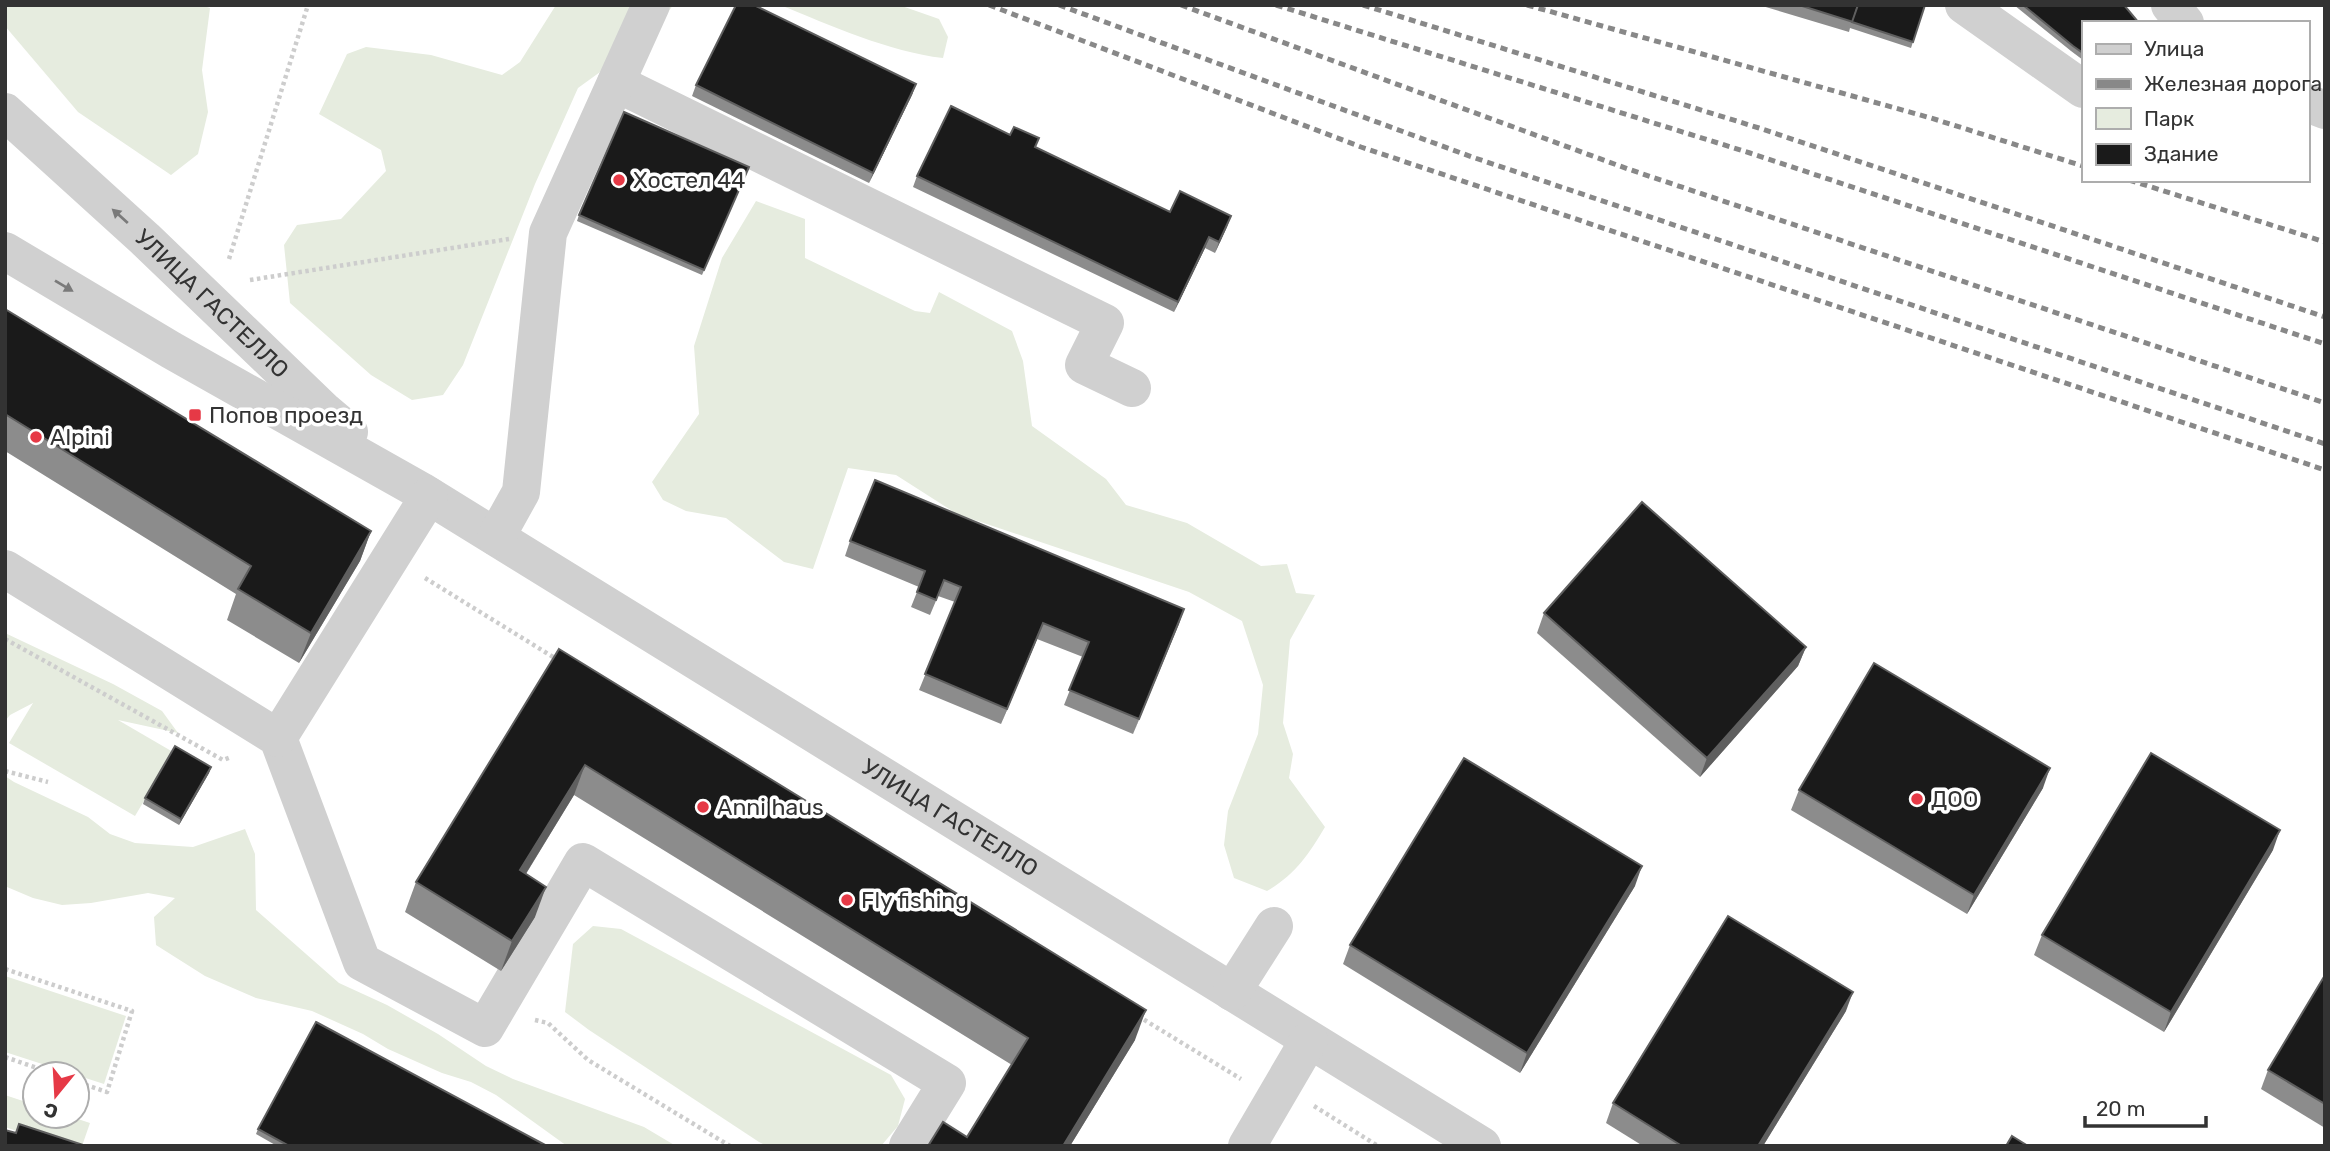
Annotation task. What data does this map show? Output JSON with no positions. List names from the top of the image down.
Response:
{
  "streets": {
    "street": ["УЛИЦА ГАСТЕЛЛО"]
  },
  "places": {
    "other": [
      "Хостел 44",
      "Alpini",
      "ДОО",
      "Anni haus",
      "Fly fishing"
    ],
    "transit": ["Попов проезд"]
  },
  "legend": [
    "Улица",
    "Железная дорога",
    "Парк",
    "Здание"
  ],
  "scale_bar": "20 m",
  "north": "bottom"
}
